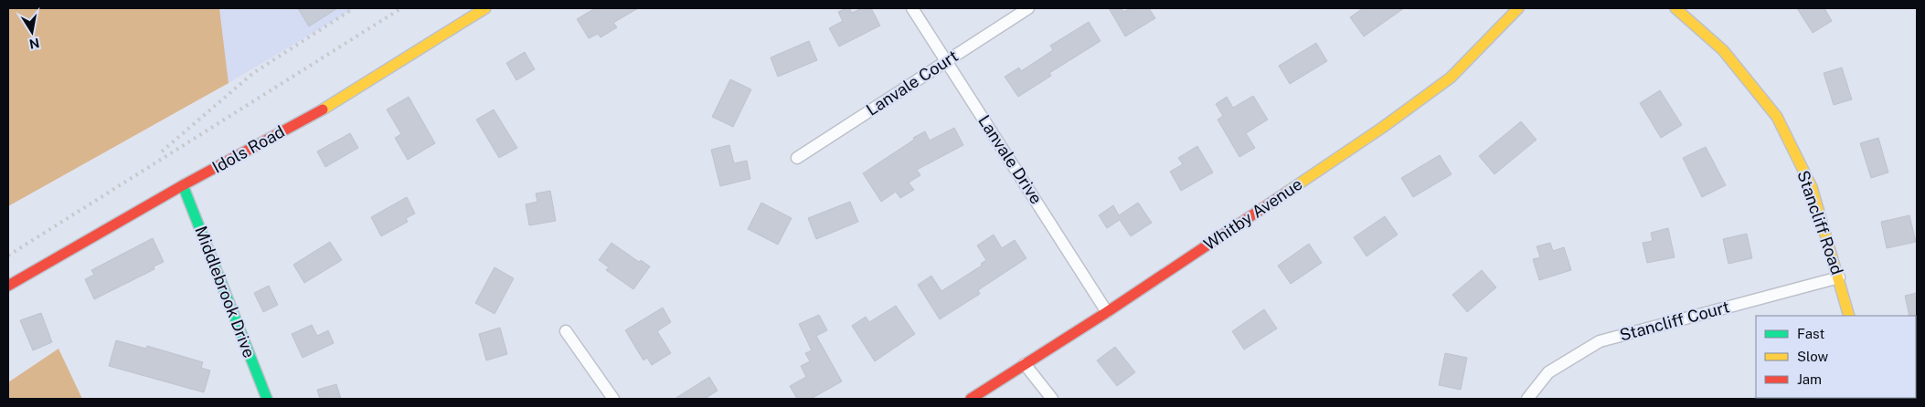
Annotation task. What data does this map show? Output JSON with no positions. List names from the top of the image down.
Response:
{
  "streets": {
    "street": [
      "Lanvale Court",
      "Idols Road",
      "Lanvale Drive",
      "Whitby Avenue",
      "Stancliff Road",
      "Middlebrook Drive",
      "Stancliff Court"
    ]
  },
  "crossings": [
    ["Lanvale Court", "Lanvale Drive"],
    ["Idols Road", "Middlebrook Drive"],
    ["Lanvale Drive", "Whitby Avenue"],
    ["Stancliff Road", "Stancliff Court"]
  ],
  "legend": ["Fast", "Slow", "Jam"],
  "north": "bottom"
}
